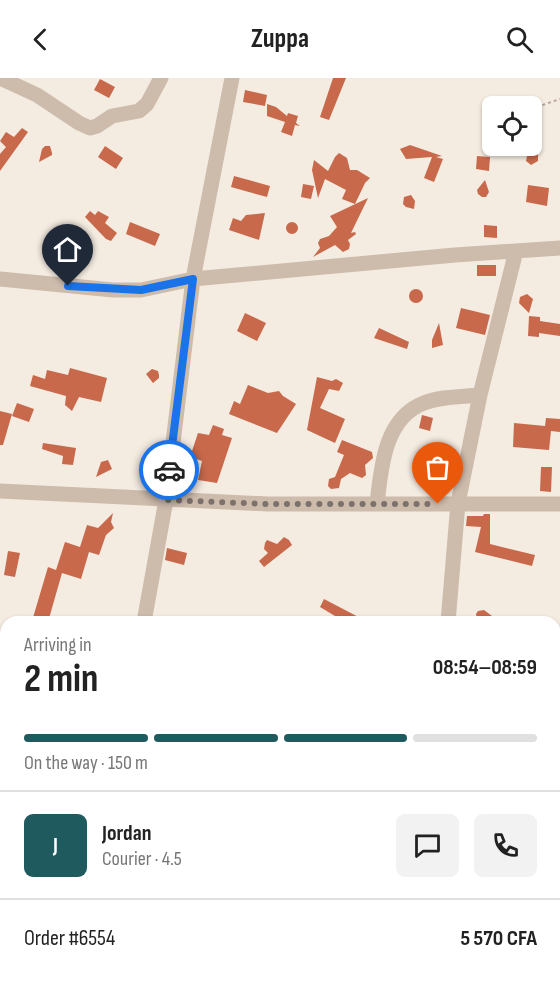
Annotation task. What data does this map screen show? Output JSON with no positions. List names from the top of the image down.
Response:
{
  "page": {
    "header": "Zuppa",
    "heading": ["2 min", "Arriving in", "08:54–08:59"],
    "panel": [
      "Jordan",
      "Courier · 4.5",
      "Order #6554",
      "5 570 CFA"
    ],
    "bar": "On the way · 150 m",
    "round": "J"
  }
}
